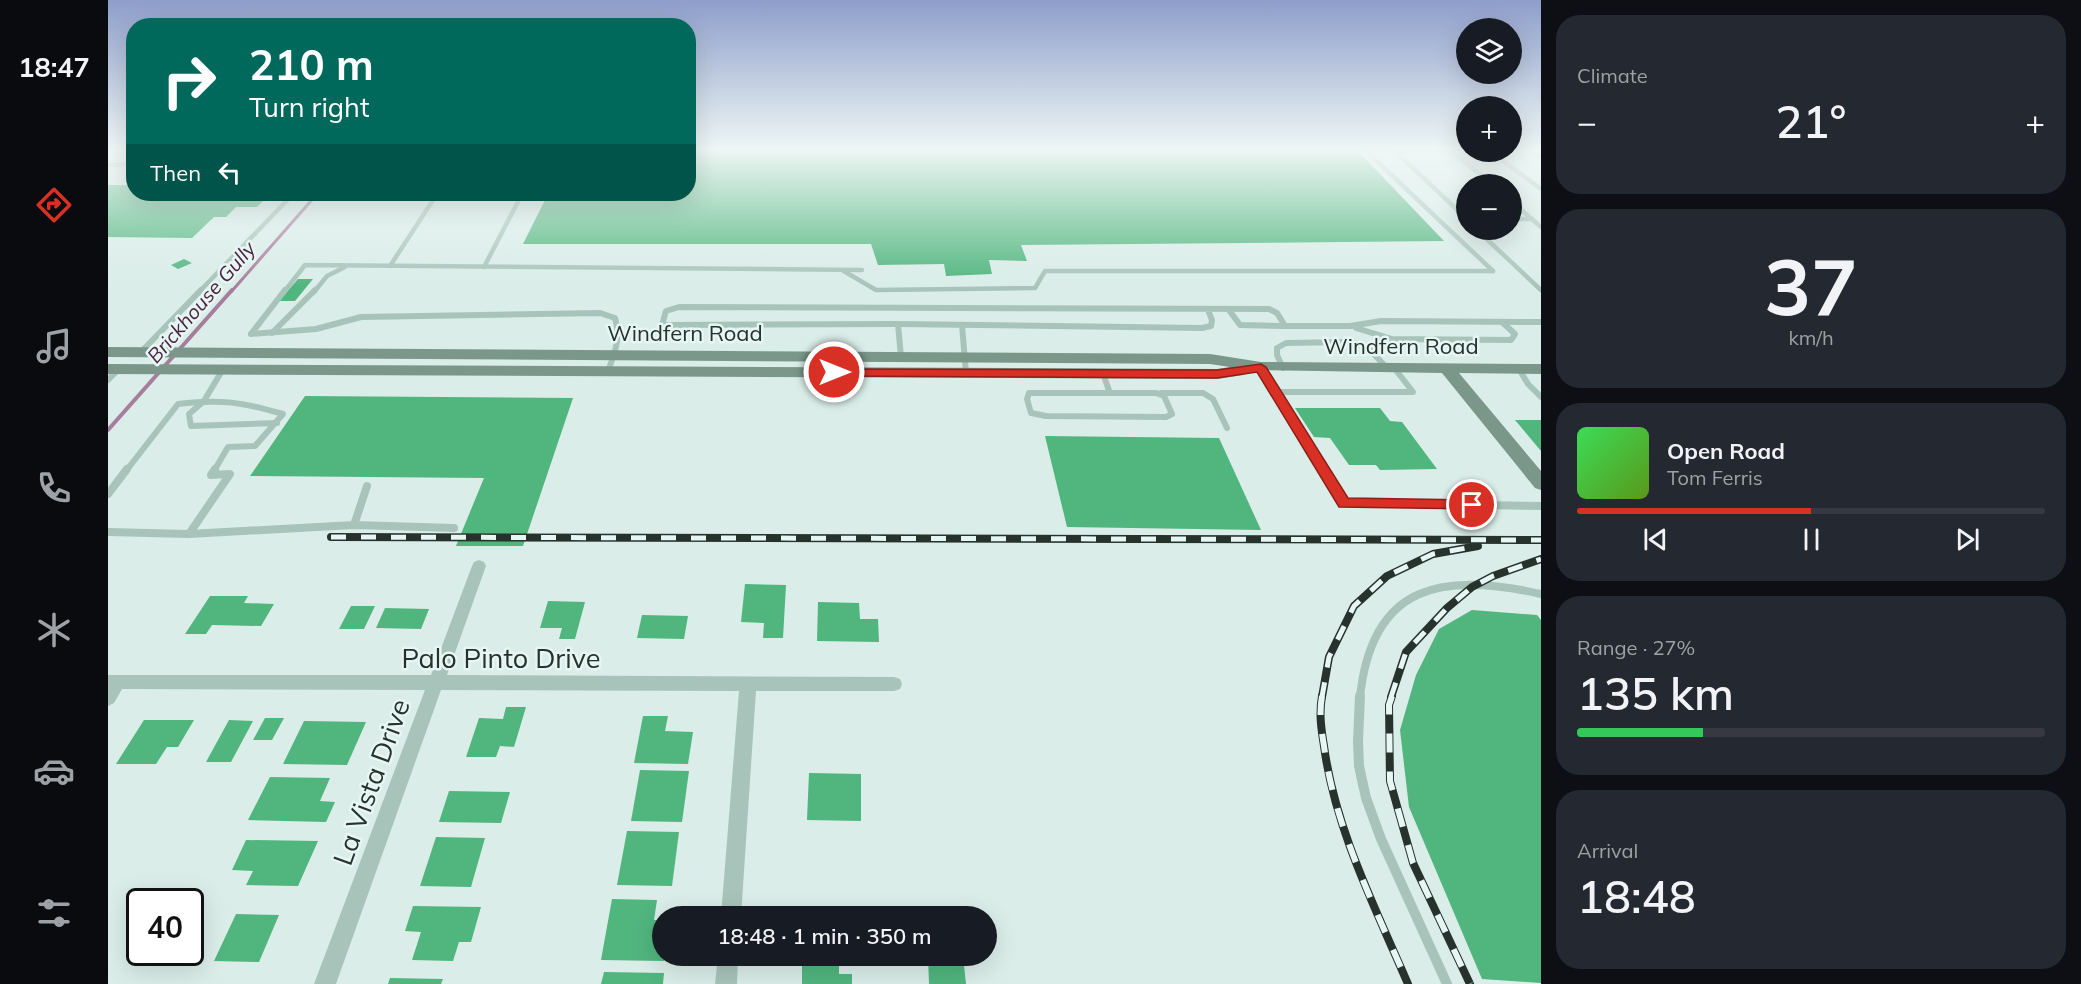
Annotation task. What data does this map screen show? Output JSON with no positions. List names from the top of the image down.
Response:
{
  "streets": {
    "street": ["Windfern Road", "Palo Pinto Drive", "La Vista Drive"]
  },
  "crossings": [
    ["Palo Pinto Drive", "La Vista Drive"]
  ],
  "water": ["Brickhouse Gully"],
  "page": {
    "tabs": "18:47",
    "tile": [
      "Climate",
      ["37", "km/h"],
      ["Range · 27%", "135 km"],
      ["Arrival", "18:48"]
    ],
    "map_buttons": ["+", "−"],
    "turn": ["210 m", "Turn right"],
    "heat": ["−", "21°", "+"],
    "then": "Then",
    "song": ["Open Road", "Tom Ferris"],
    "limit": "40",
    "trip": "18:48 · 1 min · 350 m"
  }
}
